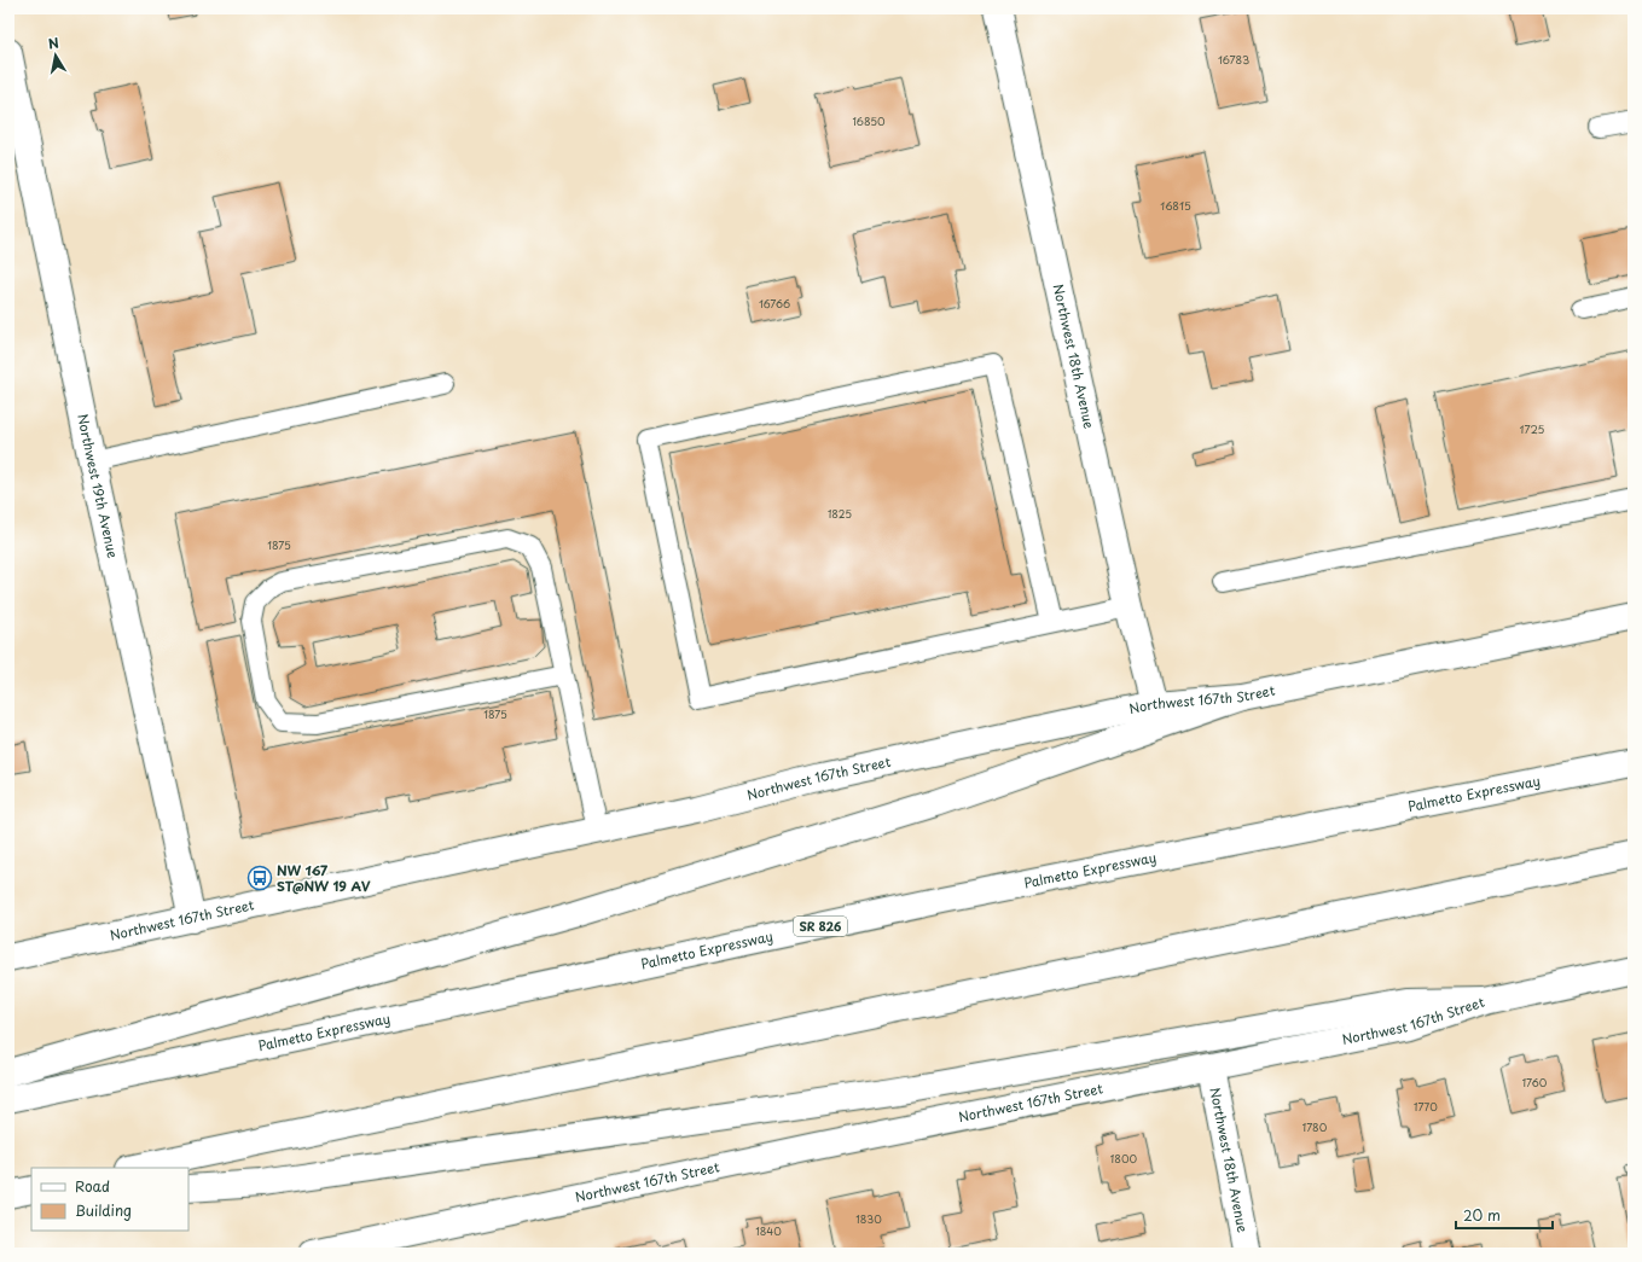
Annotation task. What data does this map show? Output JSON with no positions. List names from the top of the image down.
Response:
{
  "streets": {
    "main road": [
      "Northwest 18th Avenue",
      "Northwest 19th Avenue",
      "Northwest 167th Street",
      "Palmetto Expressway",
      "SR 826"
    ]
  },
  "crossings": [
    ["Northwest 18th Avenue", "Northwest 167th Street"],
    ["Northwest 19th Avenue", "Northwest 167th Street"]
  ],
  "places": {
    "bus stop": ["NW 167 ST@NW 19 AV"]
  },
  "house_numbers": [
    "16783",
    "16850",
    "16815",
    "16766",
    "1725",
    "1825",
    "1875",
    "1875",
    "1760",
    "1770",
    "1780",
    "1800",
    "1830",
    "1840"
  ],
  "legend": ["Road", "Building"],
  "scale_bar": "20 m",
  "north": "top"
}
